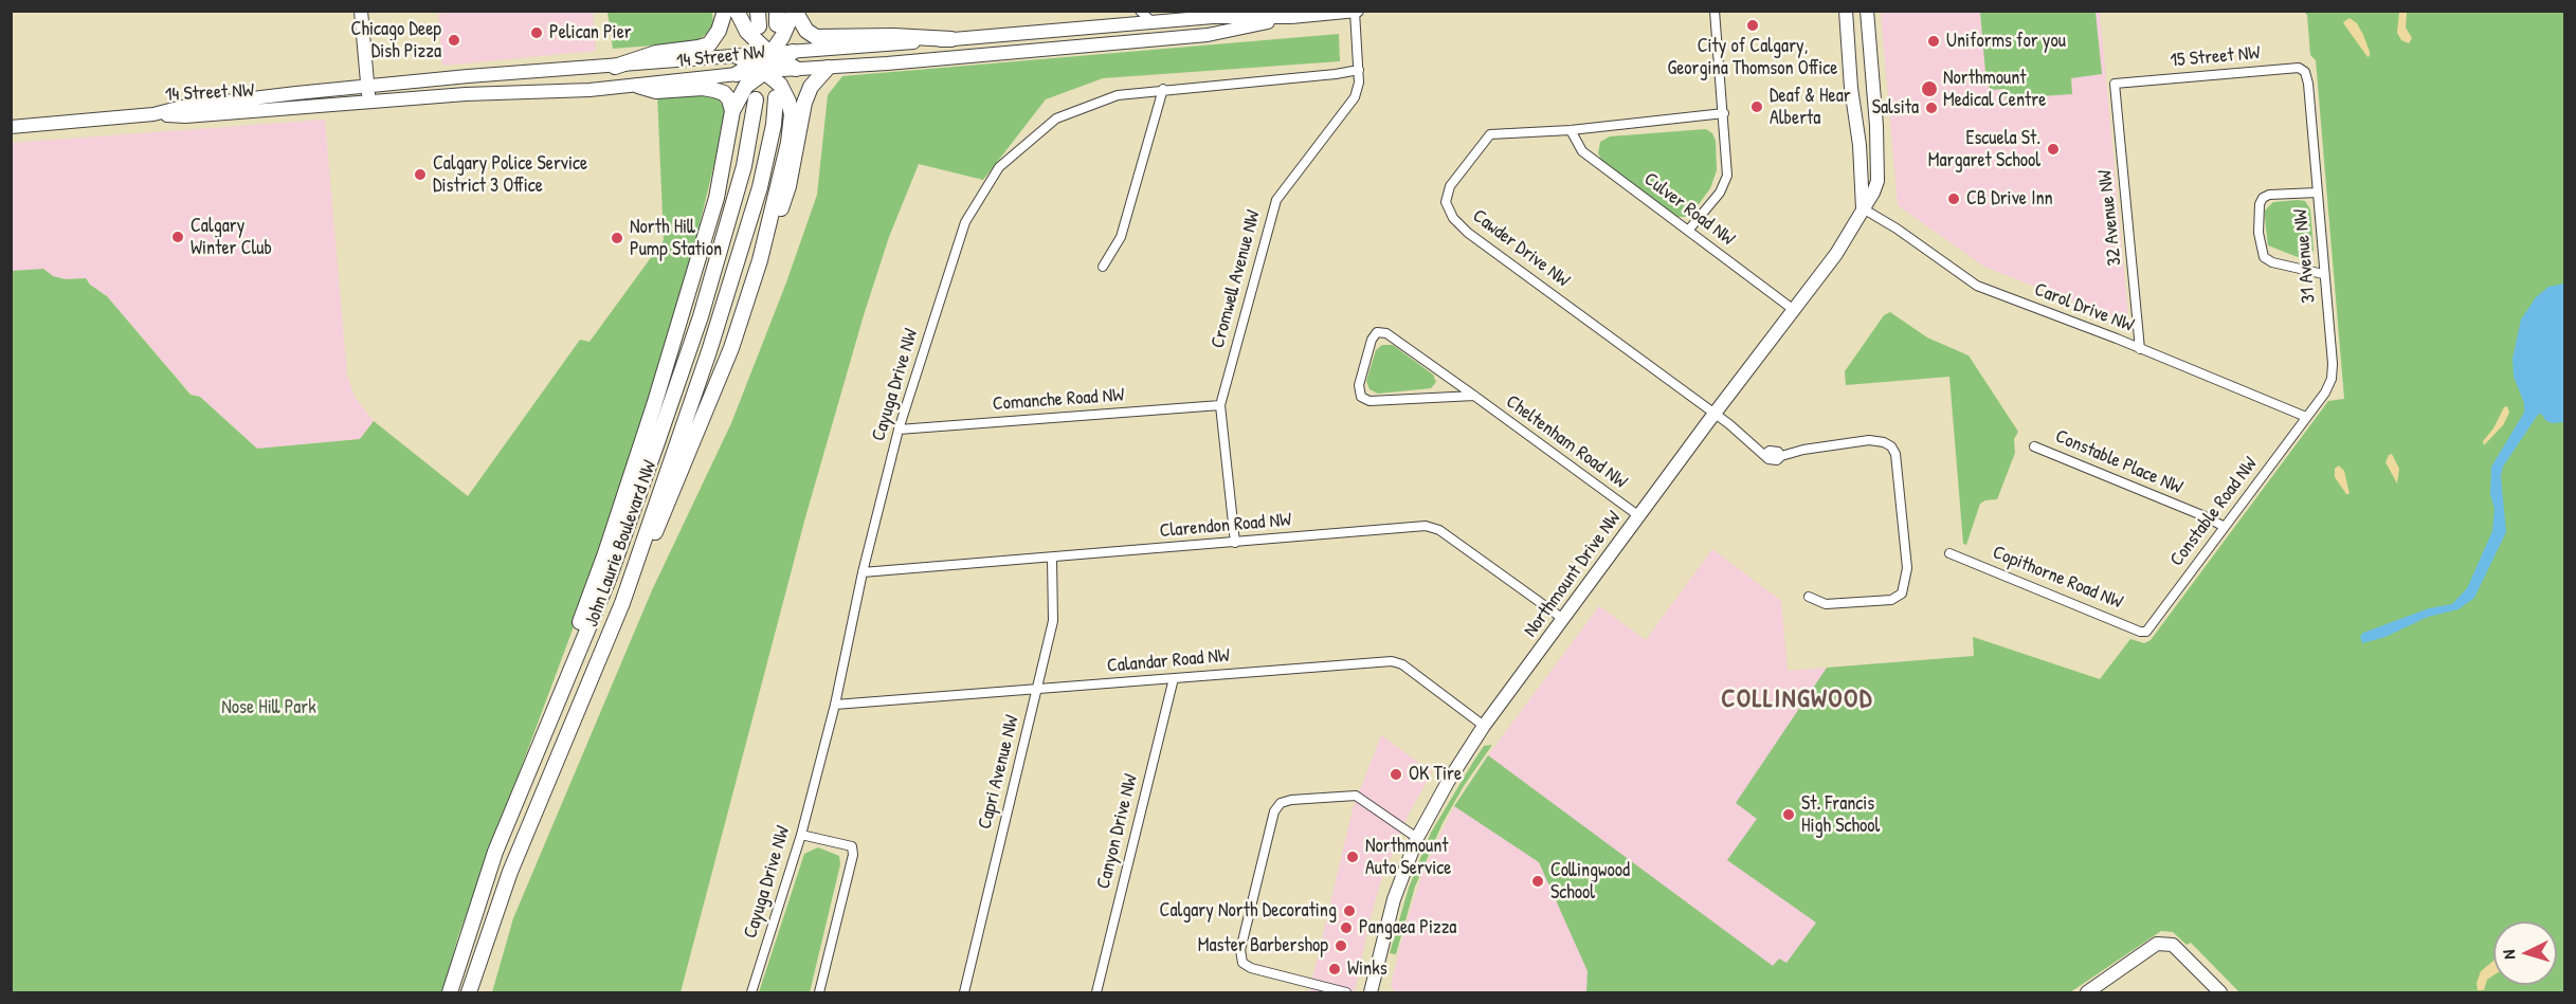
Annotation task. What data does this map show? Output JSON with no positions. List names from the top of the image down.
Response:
{
  "streets": {
    "main road": ["14 Street NW", "John Laurie Boulevard NW", "Northmount Drive NW"],
    "street": [
      "15 Street NW",
      "Culver Road NW",
      "32 Avenue NW",
      "Cawder Drive NW",
      "31 Avenue NW",
      "Cromwell Avenue NW",
      "Carol Drive NW",
      "Cayuga Drive NW",
      "Comanche Road NW",
      "Cheltenham Road NW",
      "Constable Place NW",
      "Constable Road NW",
      "Clarendon Road NW",
      "Copithorne Road NW",
      "Calandar Road NW",
      "Capri Avenue NW",
      "Canyon Drive NW"
    ]
  },
  "crossings": [
    ["14 Street NW", "Cromwell Avenue NW"],
    ["15 Street NW", "32 Avenue NW"],
    ["15 Street NW", "31 Avenue NW"],
    ["Culver Road NW", "Cawder Drive NW"],
    ["Culver Road NW", "Northmount Drive NW"],
    ["32 Avenue NW", "Carol Drive NW"],
    ["Cawder Drive NW", "Northmount Drive NW"],
    ["31 Avenue NW", "Carol Drive NW"],
    ["31 Avenue NW", "Constable Road NW"],
    ["Cromwell Avenue NW", "Cayuga Drive NW"],
    ["Cromwell Avenue NW", "Comanche Road NW"],
    ["Cromwell Avenue NW", "Clarendon Road NW"],
    ["Carol Drive NW", "Constable Road NW"],
    ["Carol Drive NW", "Northmount Drive NW"],
    ["Cayuga Drive NW", "Comanche Road NW"],
    ["Cayuga Drive NW", "Clarendon Road NW"],
    ["Cayuga Drive NW", "Calandar Road NW"],
    ["Cheltenham Road NW", "Northmount Drive NW"],
    ["Constable Place NW", "Constable Road NW"],
    ["Constable Road NW", "Copithorne Road NW"],
    ["Clarendon Road NW", "Northmount Drive NW"],
    ["Clarendon Road NW", "Capri Avenue NW"],
    ["Northmount Drive NW", "Calandar Road NW"],
    ["Calandar Road NW", "Capri Avenue NW"],
    ["Calandar Road NW", "Canyon Drive NW"]
  ],
  "districts": ["COLLINGWOOD"],
  "parks": ["Nose Hill Park"],
  "places": [
    "City of Calgary, Georgina Thomson Office",
    "Pelican Pier",
    "Chicago Deep Dish Pizza",
    "Uniforms for you",
    "Northmount Medical Centre",
    "Deaf & Hear Alberta",
    "Salsita",
    "Escuela St. Margaret School",
    "Calgary Police Service District 3 Office",
    "CB Drive Inn",
    "Calgary Winter Club",
    "North Hill Pump Station",
    "OK Tire",
    "St. Francis High School",
    "Northmount Auto Service",
    "Collingwood School",
    "Calgary North Decorating",
    "Pangaea Pizza",
    "Master Barbershop",
    "Winks"
  ],
  "north": "left"
}
